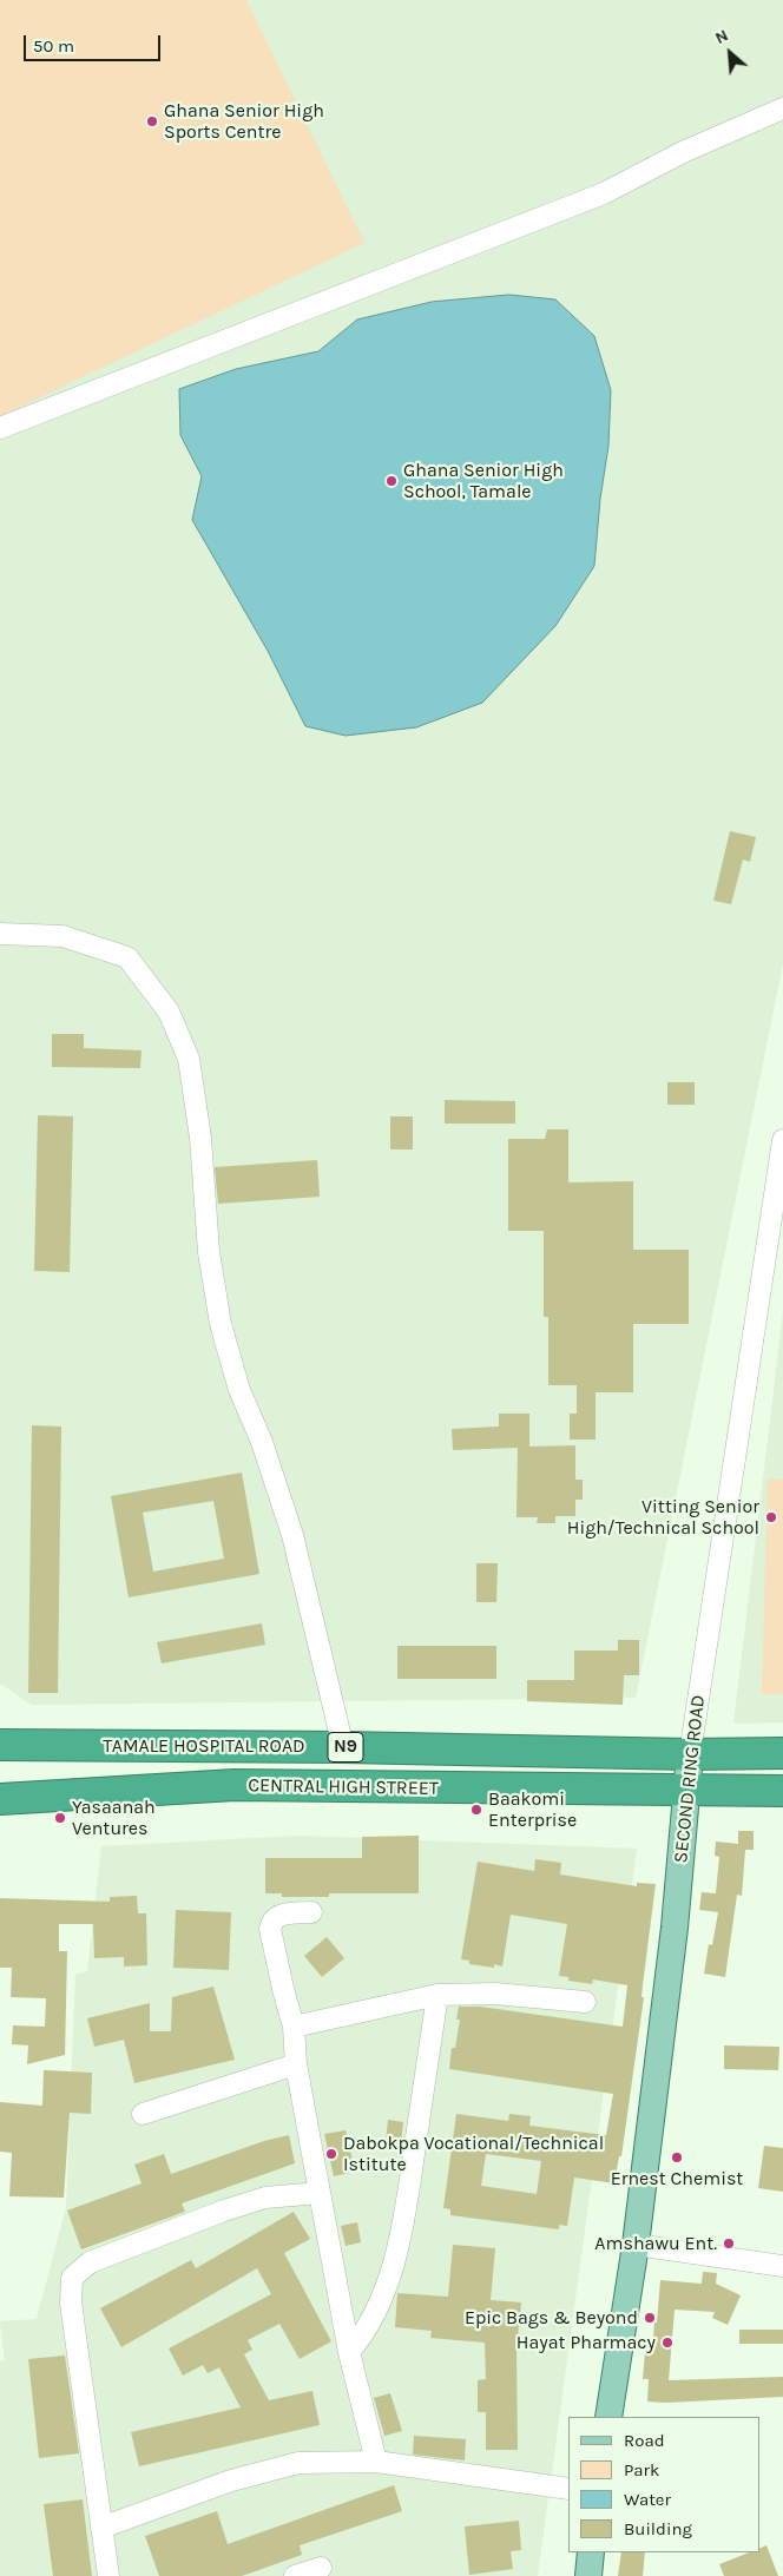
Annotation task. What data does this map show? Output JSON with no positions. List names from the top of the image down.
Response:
{
  "streets": {
    "highway": ["TAMALE HOSPITAL ROAD", "N9", "CENTRAL HIGH STREET"],
    "main road": ["SECOND RING ROAD"]
  },
  "crossings": [
    ["TAMALE HOSPITAL ROAD", "N9"],
    ["TAMALE HOSPITAL ROAD", "SECOND RING ROAD"],
    ["N9", "SECOND RING ROAD"],
    ["N9", "CENTRAL HIGH STREET"],
    ["SECOND RING ROAD", "CENTRAL HIGH STREET"]
  ],
  "places": [
    "Ghana Senior High Sports Centre",
    "Ghana Senior High School, Tamale",
    "Vitting Senior High/Technical School",
    "Baakomi Enterprise",
    "Yasaanah Ventures",
    "Dabokpa Vocational/Technical Istitute",
    "Ernest Chemist",
    "Amshawu Ent.",
    "Epic Bags & Beyond",
    "Hayat Pharmacy"
  ],
  "legend": [
    "Road",
    "Park",
    "Water",
    "Building"
  ],
  "scale_bar": "50 m",
  "north": "top left"
}
